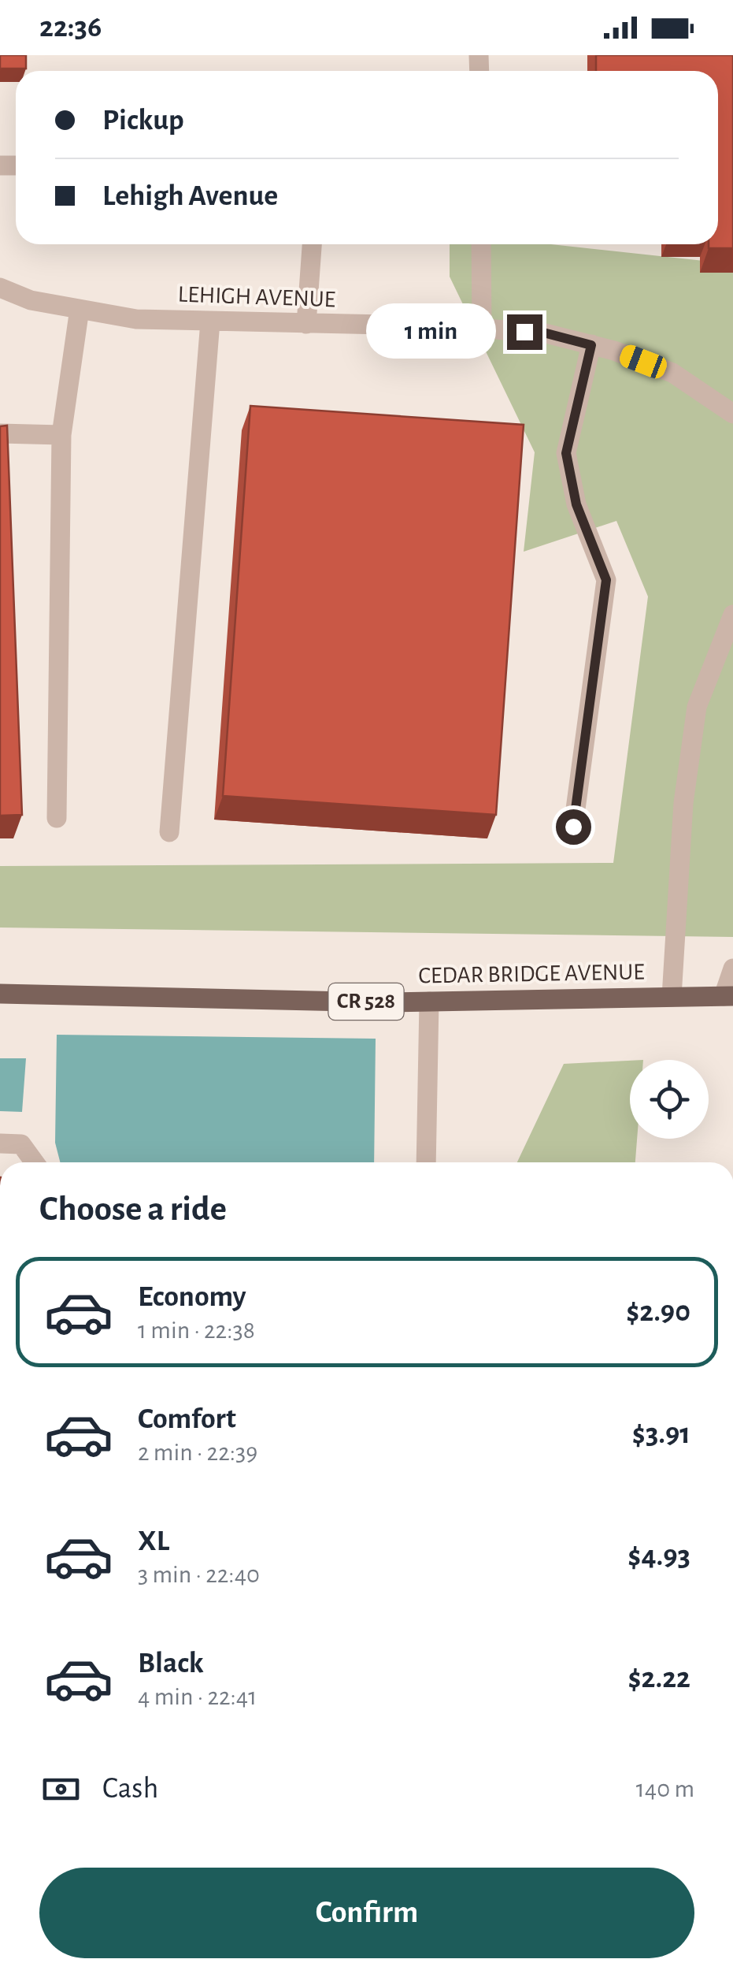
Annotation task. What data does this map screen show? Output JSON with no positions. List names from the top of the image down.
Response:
{
  "streets": {
    "main road": ["CEDAR BRIDGE AVENUE", "CR 528"],
    "street": ["LEHIGH AVENUE"]
  },
  "page": {
    "status": "22:36",
    "banner": ["Pickup", "Lehigh Avenue"],
    "bubble": "1 min",
    "heading": "Choose a ride",
    "list": [
      {
        "name": "Economy",
        "note": "1 min · 22:38",
        "value": "$2.90"
      },
      {
        "name": "Comfort",
        "note": "2 min · 22:39",
        "value": "$3.91"
      },
      {
        "name": "XL",
        "note": "3 min · 22:40",
        "value": "$4.93"
      },
      {
        "name": "Black",
        "note": "4 min · 22:41",
        "value": "$2.22"
      }
    ],
    "pay": ["Cash", "140 m"],
    "buttons": "Confirm"
  }
}
